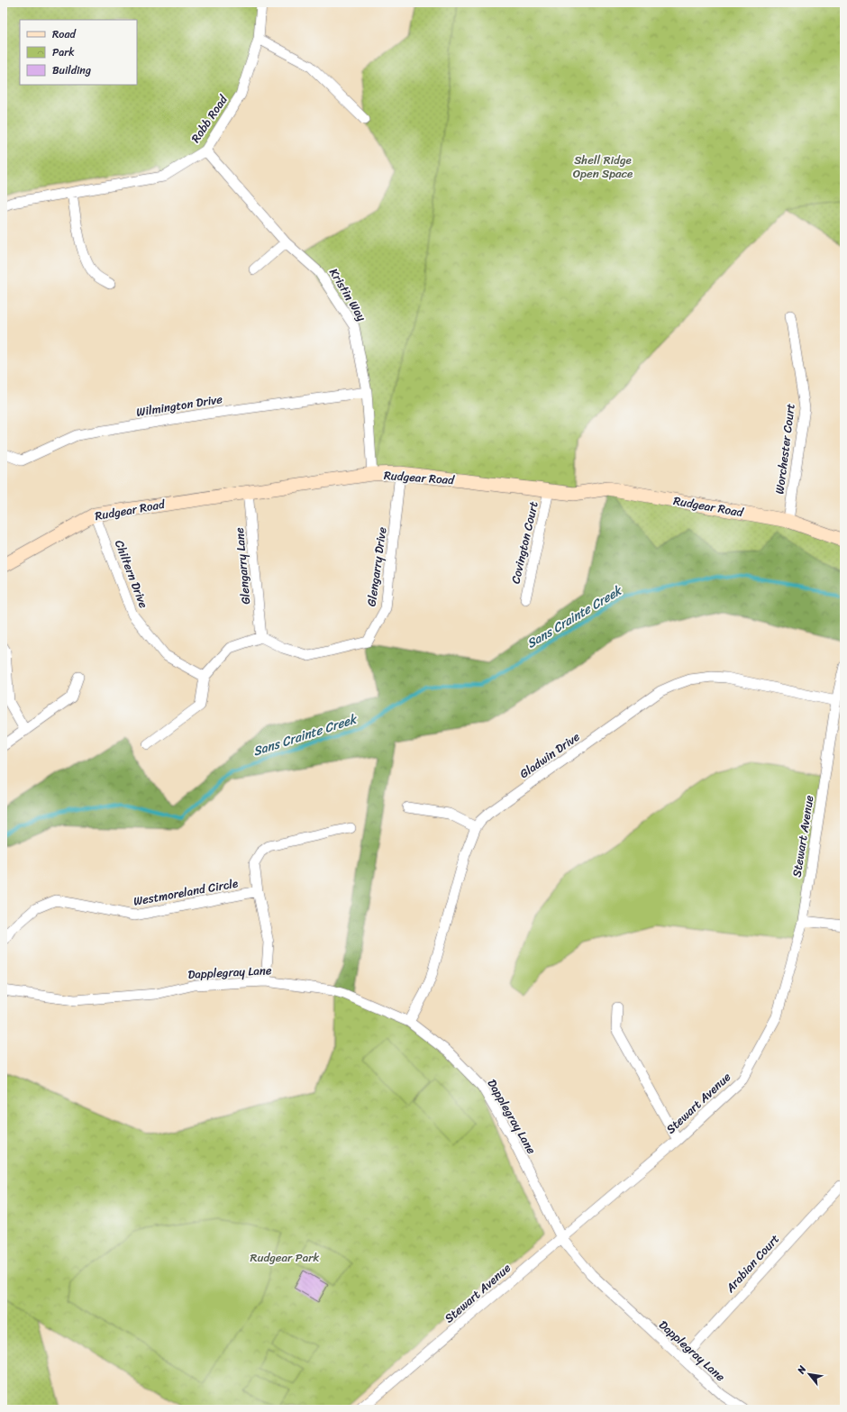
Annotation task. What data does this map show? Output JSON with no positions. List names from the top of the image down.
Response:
{
  "streets": {
    "street": [
      "Robb Road",
      "Kristin Way",
      "Wilmington Drive",
      "Worchester Court",
      "Rudgear Road",
      "Covington Court",
      "Glengarry Lane",
      "Glengarry Drive",
      "Chiltern Drive",
      "Gladwin Drive",
      "Stewart Avenue",
      "Westmoreland Circle",
      "Dapplegray Lane",
      "Arabian Court"
    ]
  },
  "crossings": [
    ["Robb Road", "Kristin Way"],
    ["Kristin Way", "Wilmington Drive"],
    ["Kristin Way", "Rudgear Road"],
    ["Worchester Court", "Rudgear Road"],
    ["Rudgear Road", "Covington Court"],
    ["Rudgear Road", "Glengarry Lane"],
    ["Rudgear Road", "Glengarry Drive"],
    ["Rudgear Road", "Chiltern Drive"],
    ["Glengarry Lane", "Glengarry Drive"],
    ["Gladwin Drive", "Stewart Avenue"],
    ["Gladwin Drive", "Dapplegray Lane"],
    ["Stewart Avenue", "Dapplegray Lane"],
    ["Dapplegray Lane", "Arabian Court"]
  ],
  "water": ["Sans Crainte Creek"],
  "parks": ["Shell Ridge Open Space", "Rudgear Park"],
  "legend": ["Road", "Park", "Building"],
  "north": "top left"
}
